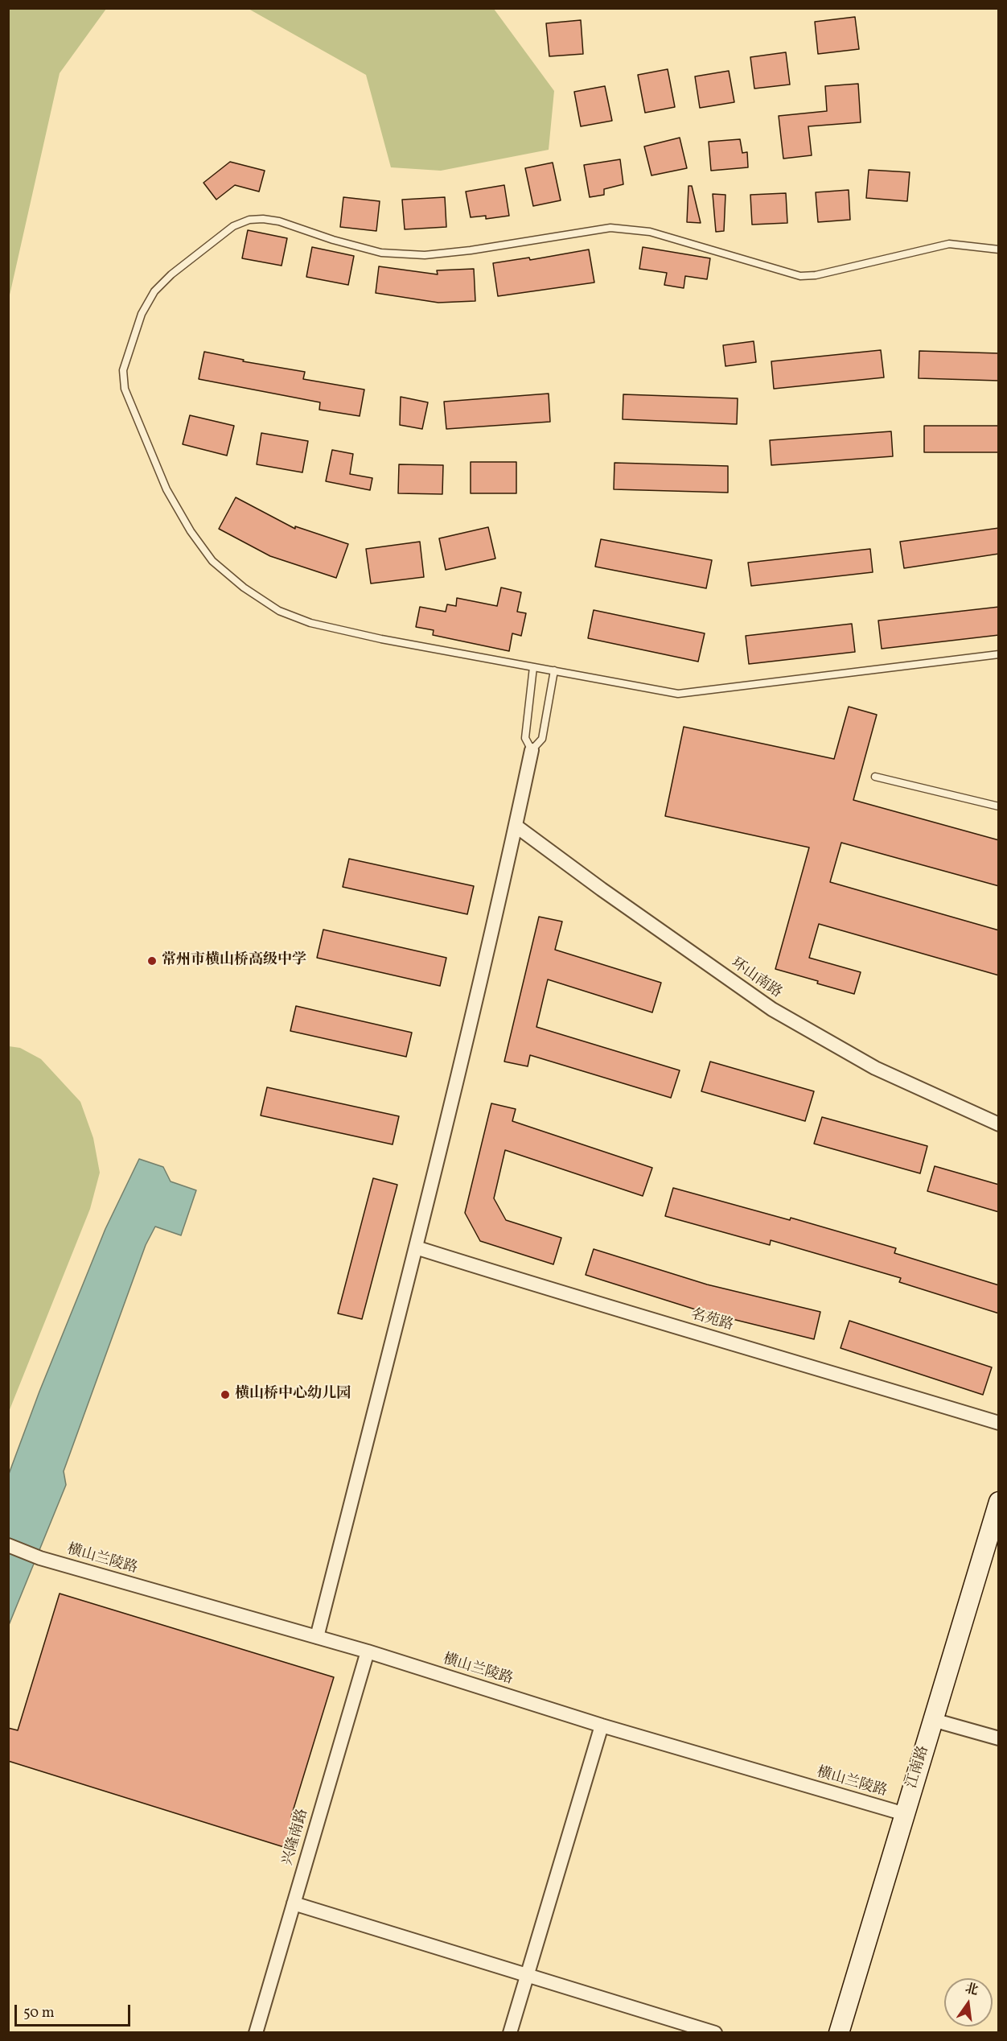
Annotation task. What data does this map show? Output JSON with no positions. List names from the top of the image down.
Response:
{
  "streets": {
    "main road": ["江南路"],
    "street": [
      "环山南路",
      "名苑路",
      "横山兰陵路",
      "兴隆南路"
    ]
  },
  "crossings": [
    ["横山兰陵路", "江南路"],
    ["横山兰陵路", "兴隆南路"]
  ],
  "places": ["常州市横山桥高级中学", "横山桥中心幼儿园"],
  "scale_bar": "50 m",
  "north": "top"
}
